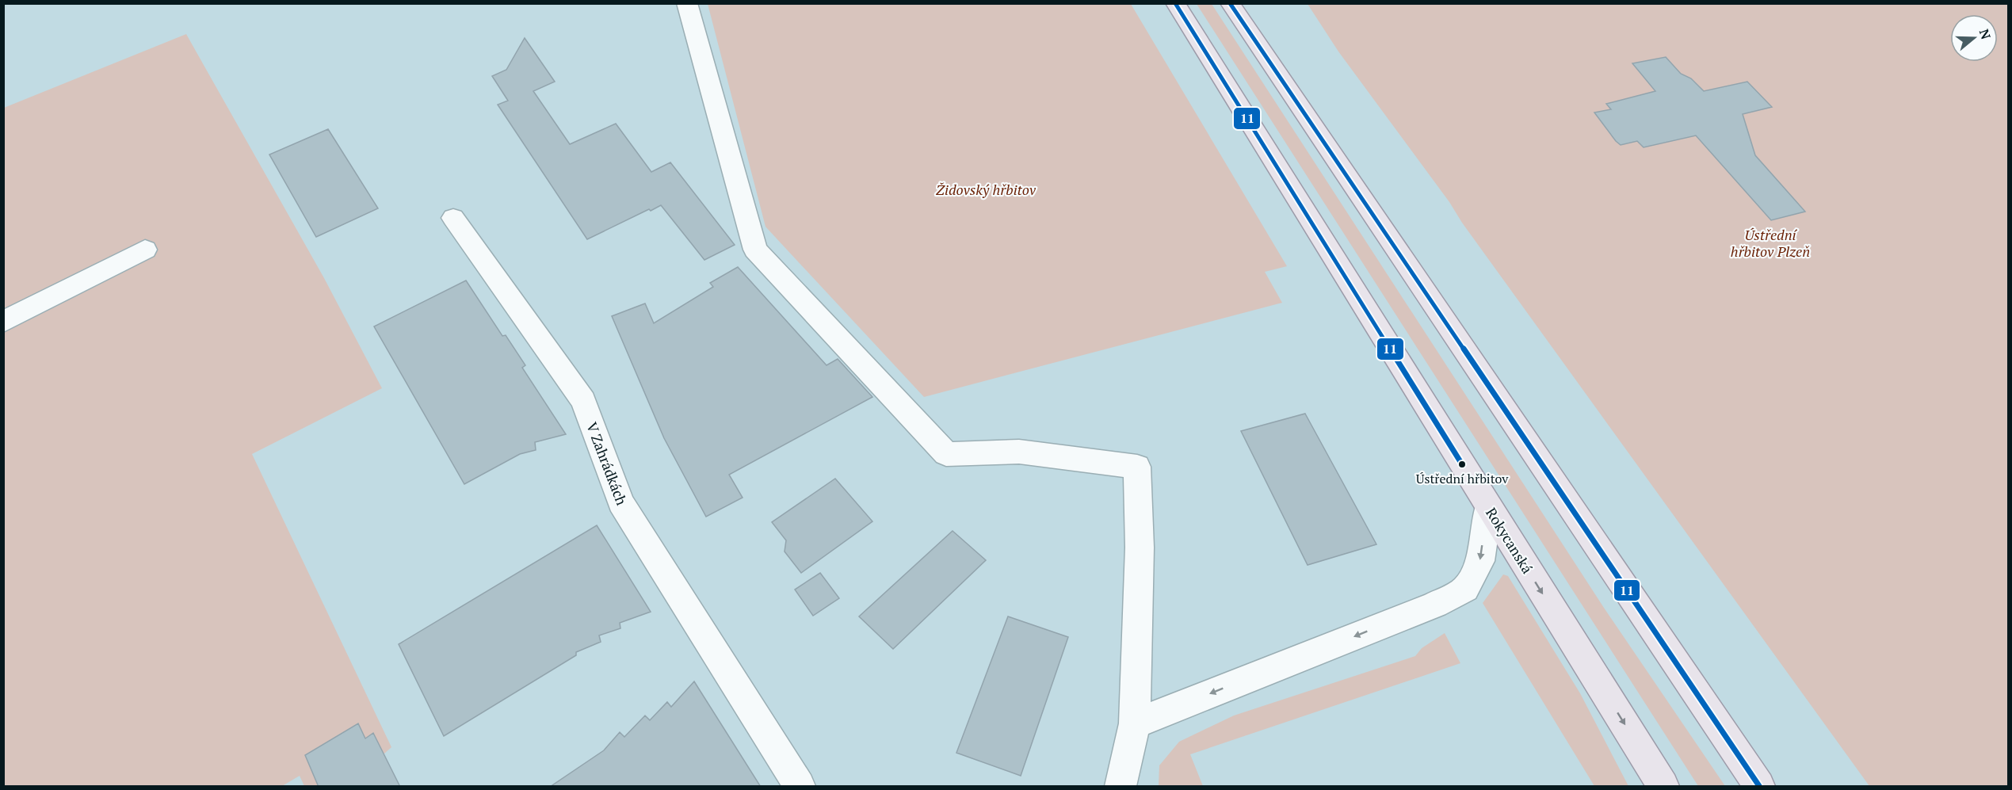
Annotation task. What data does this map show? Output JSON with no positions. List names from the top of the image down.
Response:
{
  "streets": {
    "main road": ["Rokycanská"],
    "street": ["V Zahrádkách"]
  },
  "parks": ["Židovský hřbitov", "Ústřední hřbitov Plzeň"],
  "places": ["Ústřední hřbitov"],
  "lines": ["transit line 11"],
  "north": "right"
}
